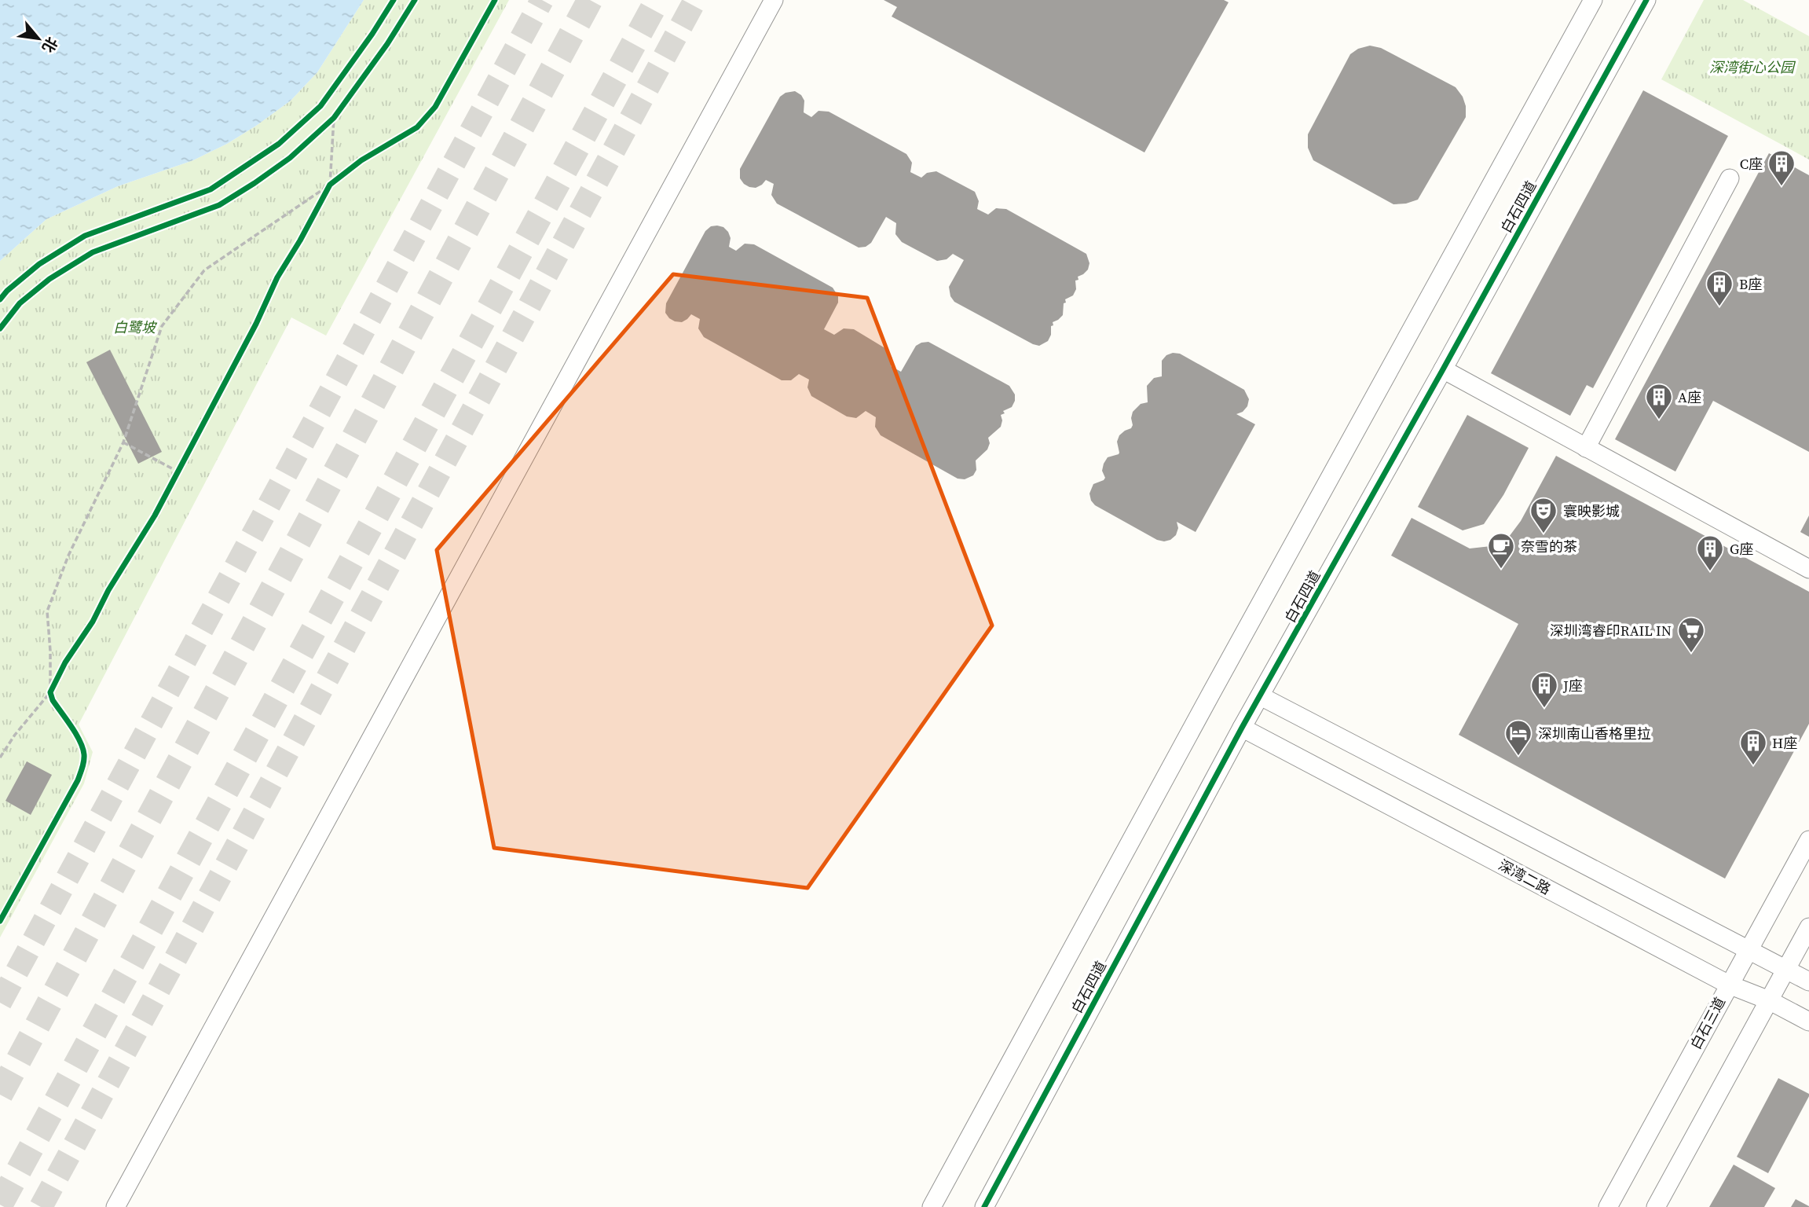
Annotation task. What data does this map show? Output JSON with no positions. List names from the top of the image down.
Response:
{
  "streets": {
    "street": ["白石四道", "深湾二路", "白石三道"]
  },
  "crossings": [
    ["白石四道", "深湾二路"],
    ["深湾二路", "白石三道"]
  ],
  "parks": ["深湾街心公园", "白鹭坡"],
  "places": {
    "building": [
      "C座",
      "B座",
      "A座",
      "G座",
      "J座",
      "H座"
    ],
    "theatre": ["寰映影城"],
    "cafe": ["奈雪的茶"],
    "supermarket": ["深圳湾睿印RAIL IN"],
    "hotel": ["深圳南山香格里拉"]
  },
  "north": "bottom right"
}
